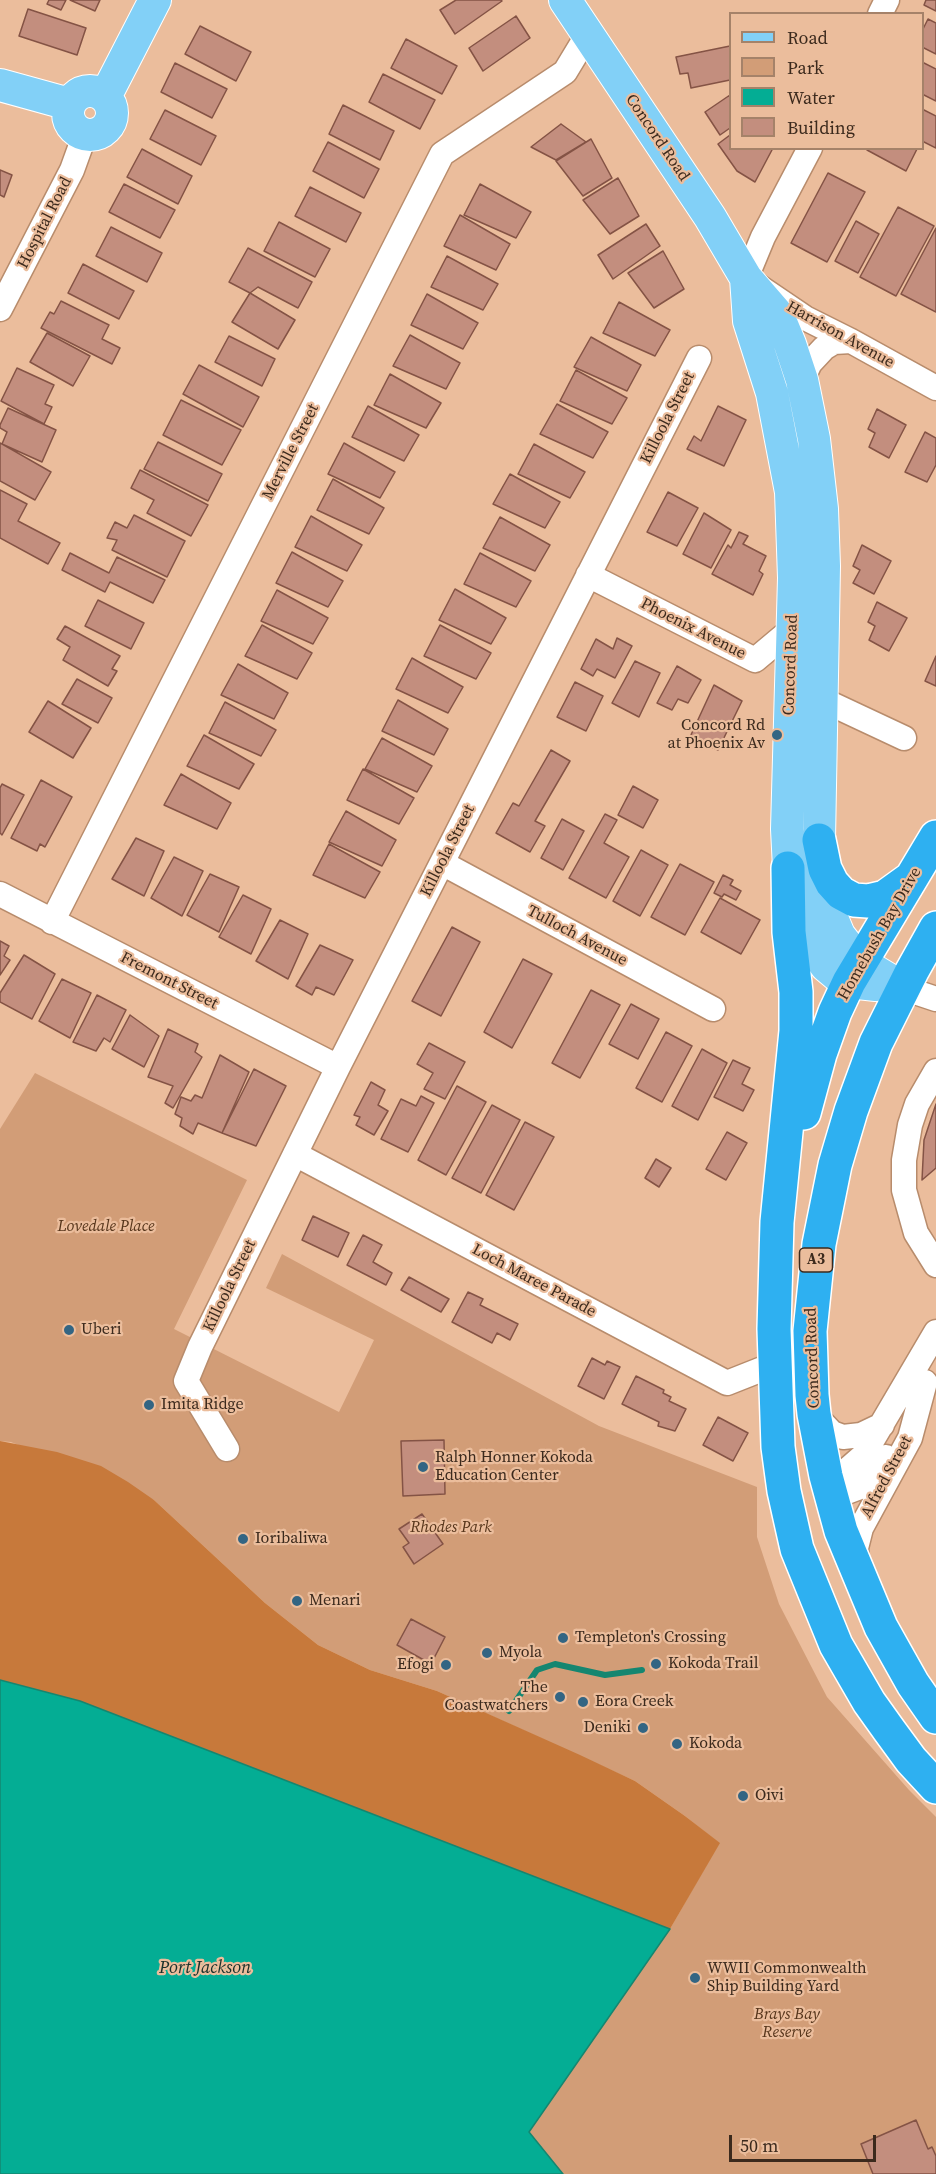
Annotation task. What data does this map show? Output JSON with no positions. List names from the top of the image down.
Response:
{
  "streets": {
    "highway": ["Concord Road", "Homebush Bay Drive", "A3"],
    "street": [
      "Hospital Road",
      "Harrison Avenue",
      "Killoola Street",
      "Merville Street",
      "Phoenix Avenue",
      "Tulloch Avenue",
      "Fremont Street",
      "Loch Maree Parade",
      "Alfred Street"
    ]
  },
  "crossings": [
    ["Concord Road", "Harrison Avenue"],
    ["Concord Road", "Merville Street"],
    ["Concord Road", "Phoenix Avenue"],
    ["Concord Road", "Homebush Bay Drive"],
    ["Concord Road", "A3"],
    ["Concord Road", "Alfred Street"],
    ["Killoola Street", "Phoenix Avenue"],
    ["Killoola Street", "Tulloch Avenue"],
    ["Killoola Street", "Fremont Street"],
    ["Killoola Street", "Loch Maree Parade"],
    ["Merville Street", "Fremont Street"],
    ["Homebush Bay Drive", "A3"],
    ["A3", "Loch Maree Parade"]
  ],
  "water": ["Port Jackson"],
  "parks": ["Lovedale Place", "Rhodes Park", "Brays Bay Reserve"],
  "places": [
    "Concord Rd at Phoenix Av",
    "Uberi",
    "Imita Ridge",
    "Ralph Honner Kokoda Education Center",
    "Ioribaliwa",
    "Menari",
    "Templeton's Crossing",
    "Myola",
    "Kokoda Trail",
    "Efogi",
    "The Coastwatchers",
    "Eora Creek",
    "Deniki",
    "Kokoda",
    "Oivi",
    "WWII Commonwealth Ship Building Yard"
  ],
  "legend": [
    "Road",
    "Park",
    "Water",
    "Building"
  ],
  "scale_bar": "50 m"
}
